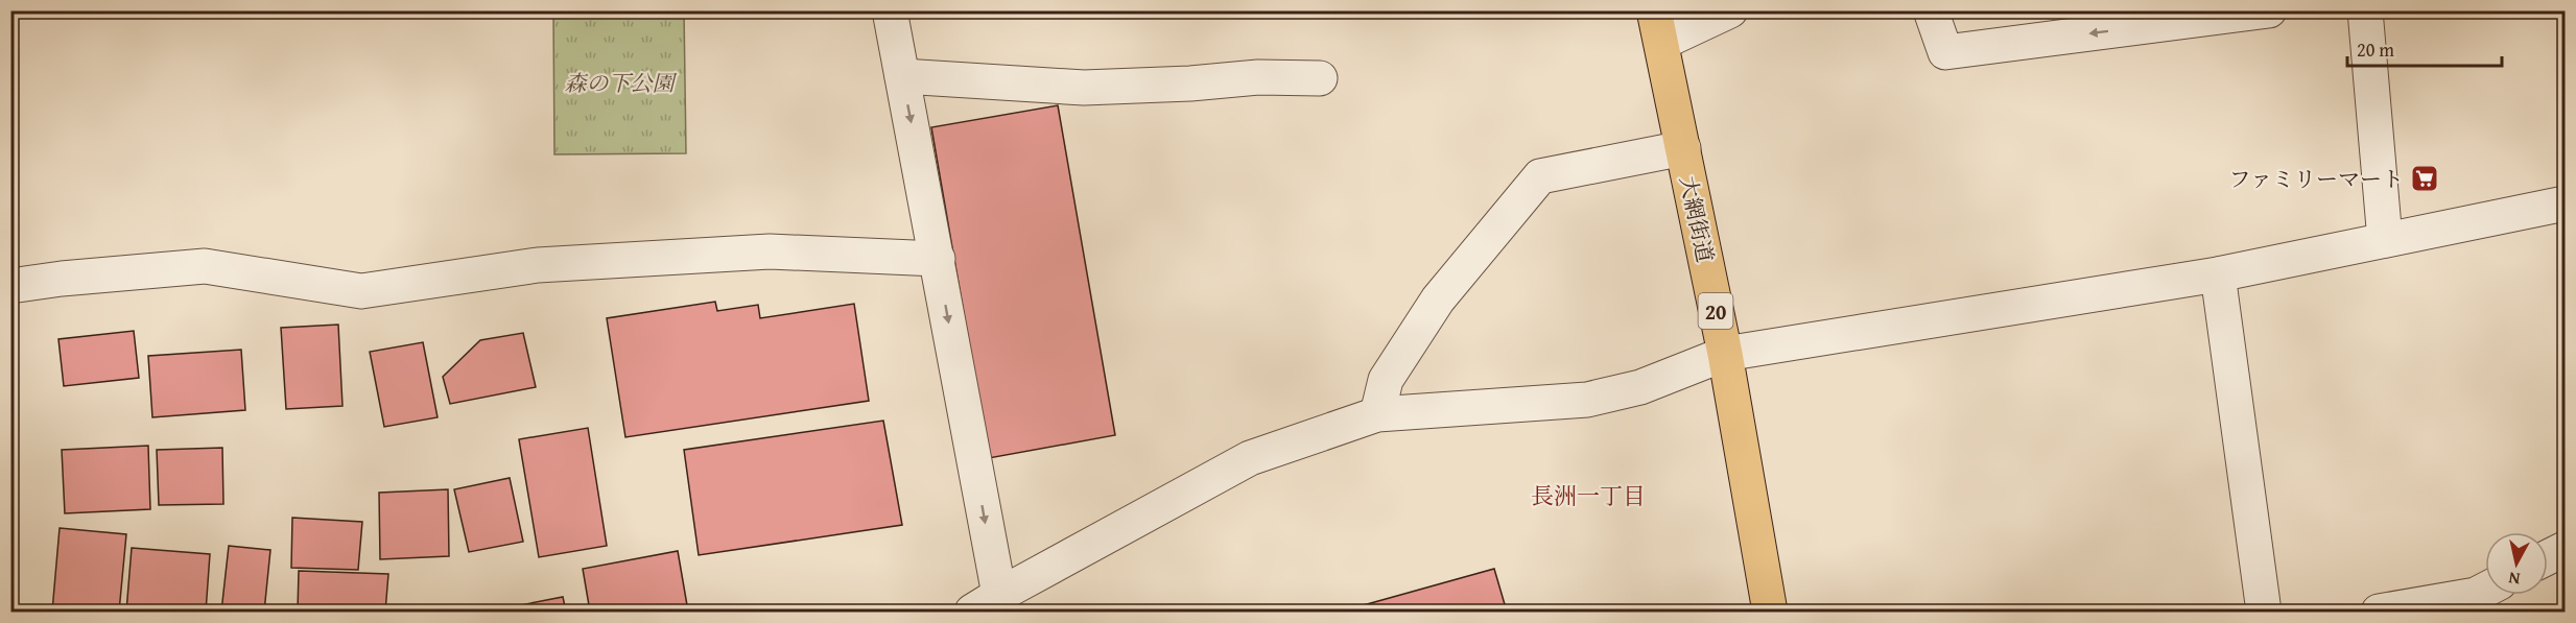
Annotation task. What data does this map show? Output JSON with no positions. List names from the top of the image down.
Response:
{
  "streets": {
    "main road": ["大網街道", "20"]
  },
  "districts": ["長洲一丁目"],
  "parks": ["森の下公園"],
  "places": {
    "supermarket": ["ファミリーマート"]
  },
  "scale_bar": "20 m",
  "north": "bottom"
}
